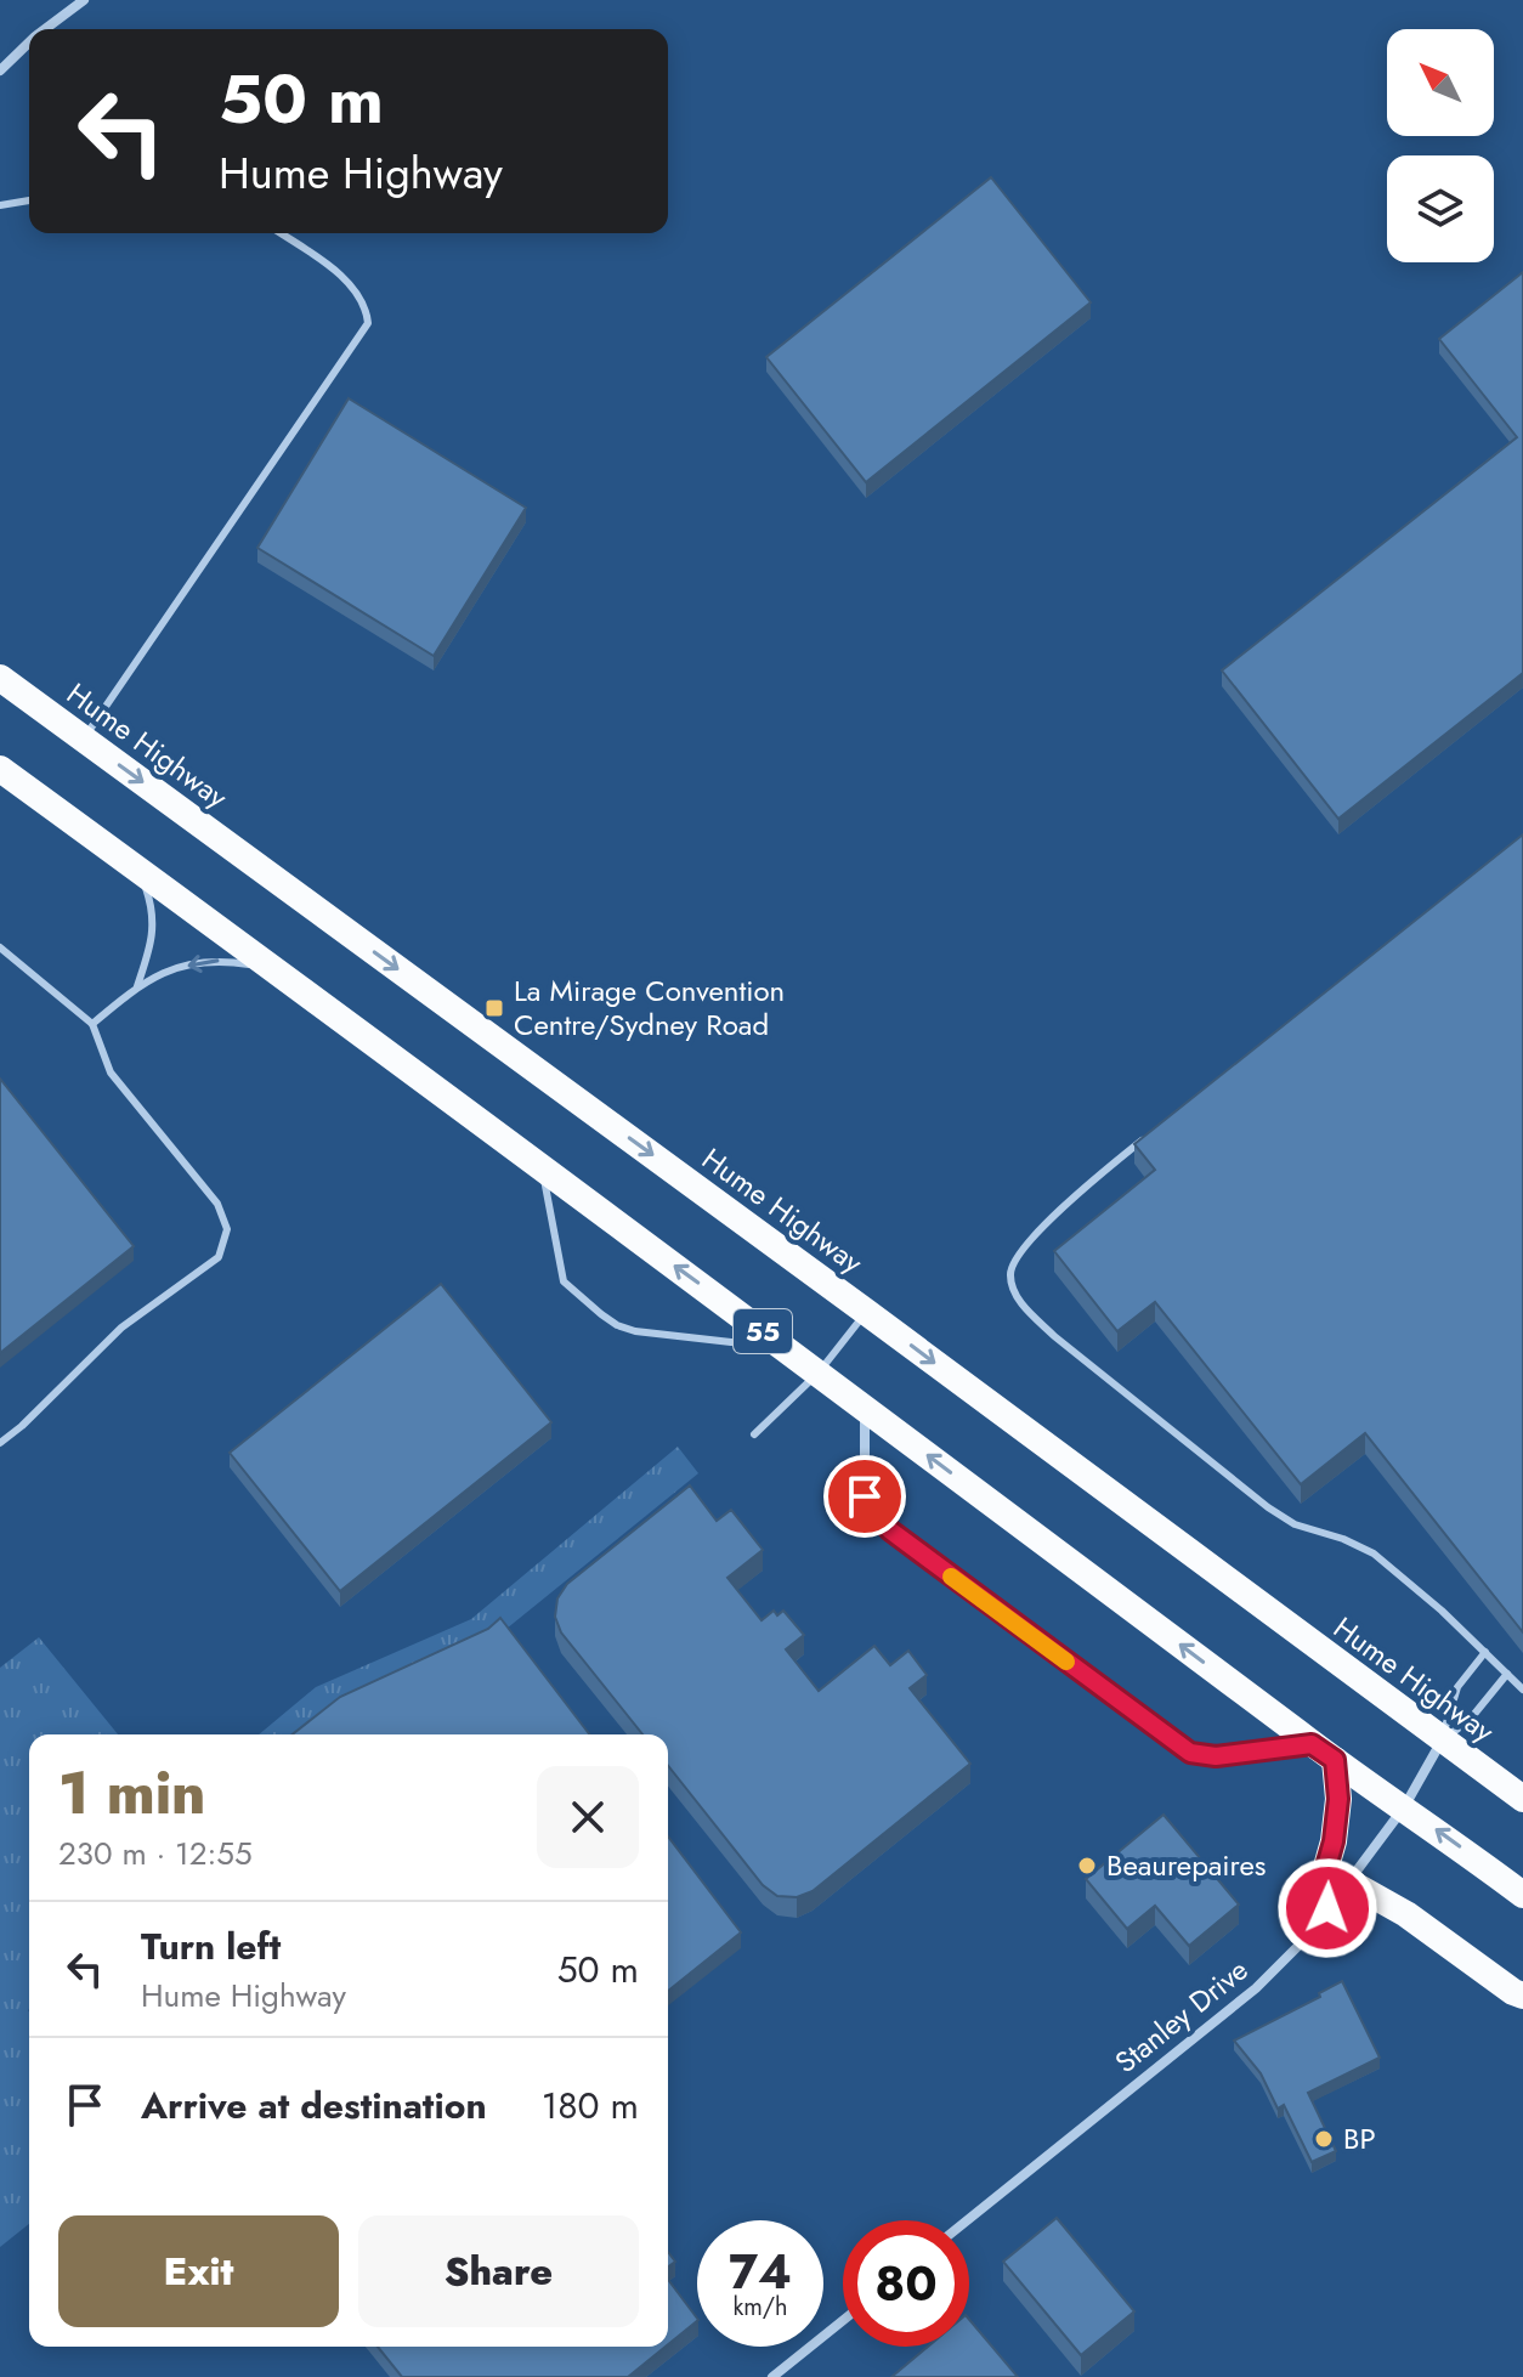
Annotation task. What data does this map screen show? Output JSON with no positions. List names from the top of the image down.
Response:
{
  "streets": {
    "highway": ["Hume Highway", "55"],
    "street": ["Stanley Drive"]
  },
  "crossings": [
    ["Hume Highway", "Stanley Drive"],
    ["55", "Stanley Drive"]
  ],
  "places": {
    "transit": ["La Mirage Convention Centre/Sydney Road"],
    "other": ["Beaurepaires", "BP"]
  },
  "north": "top left",
  "page": {
    "turn": ["50 m", "Hume Highway"],
    "heading": ["1 min", "230 m · 12:55"],
    "list": [
      {
        "name": "Turn left",
        "note": "Hume Highway",
        "value": "50 m"
      },
      {
        "name": "Arrive at destination",
        "value": "180 m"
      }
    ],
    "buttons": ["Exit", "Share"],
    "speed": "74 km/h",
    "limit": "80"
  }
}
